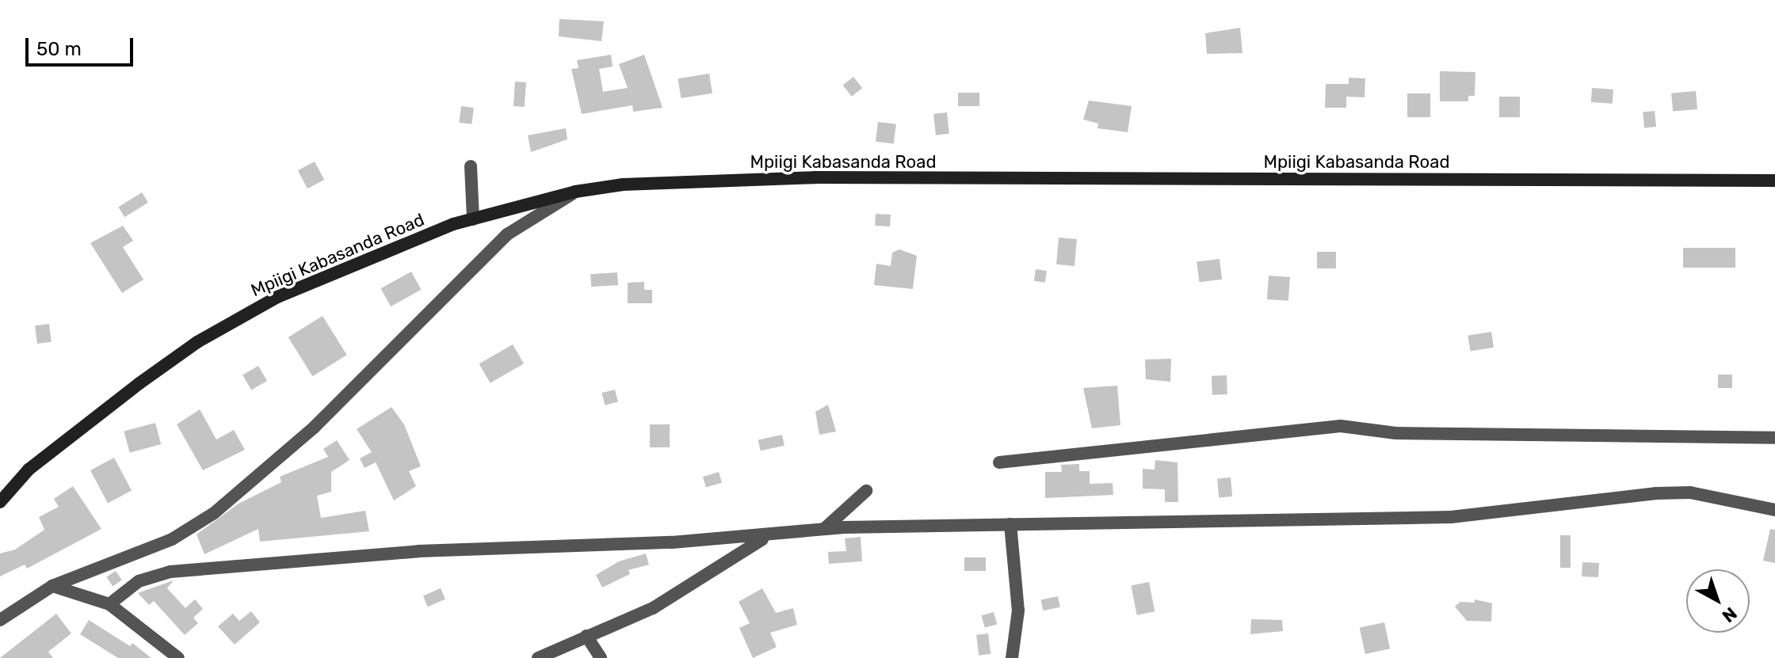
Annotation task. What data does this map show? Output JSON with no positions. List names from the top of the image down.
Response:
{
  "streets": {
    "main road": ["Mpiigi Kabasanda Road"]
  },
  "scale_bar": "50 m",
  "north": "bottom right"
}
